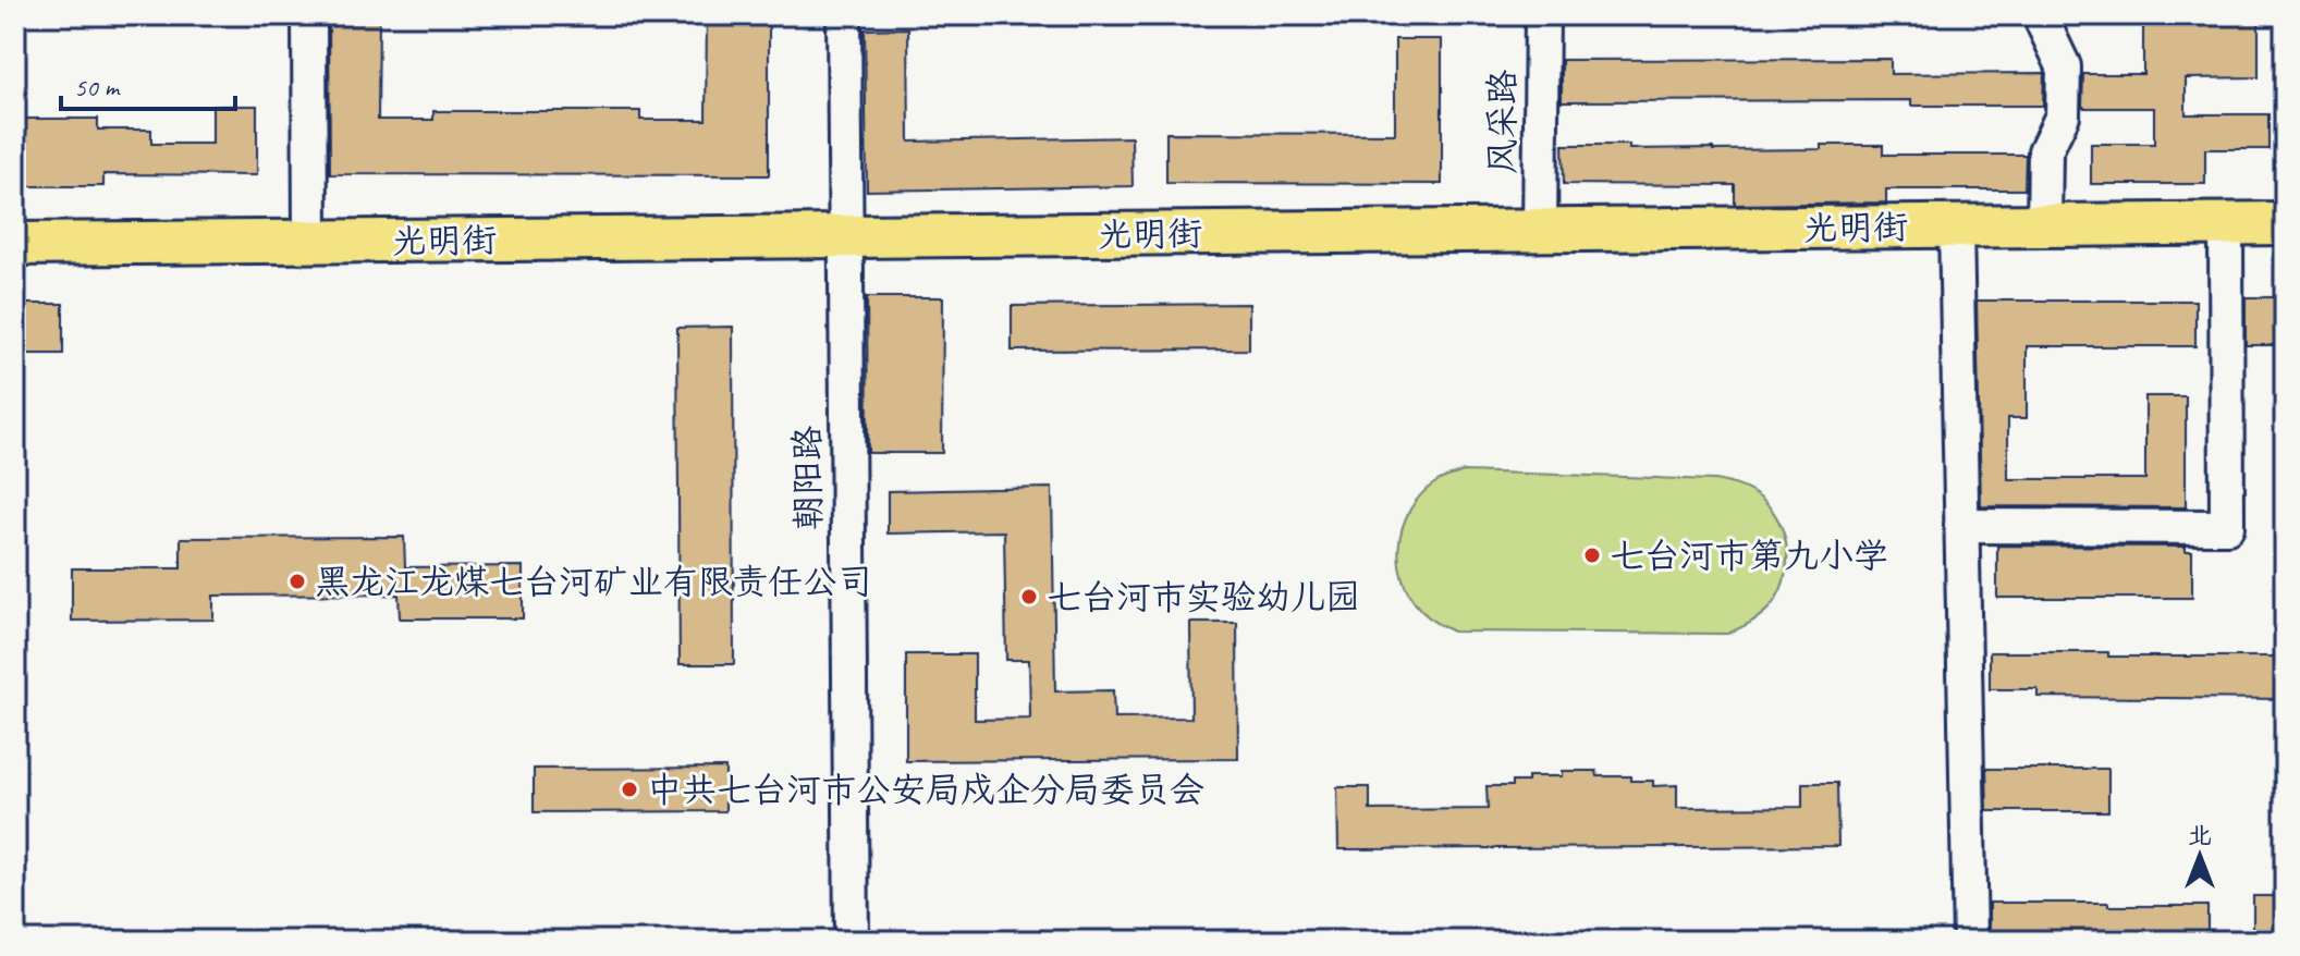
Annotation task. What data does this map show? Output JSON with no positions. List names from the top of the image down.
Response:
{
  "streets": {
    "main road": ["光明街"],
    "street": ["风采路", "朝阳路"]
  },
  "crossings": [
    ["风采路", "光明街"],
    ["光明街", "朝阳路"]
  ],
  "places": [
    "七台河市第九小学",
    "黑龙江龙煤七台河矿业有限责任公司",
    "七台河市实验幼儿园",
    "中共七台河市公安局戍企分局委员会"
  ],
  "scale_bar": "50 m",
  "north": "top"
}
